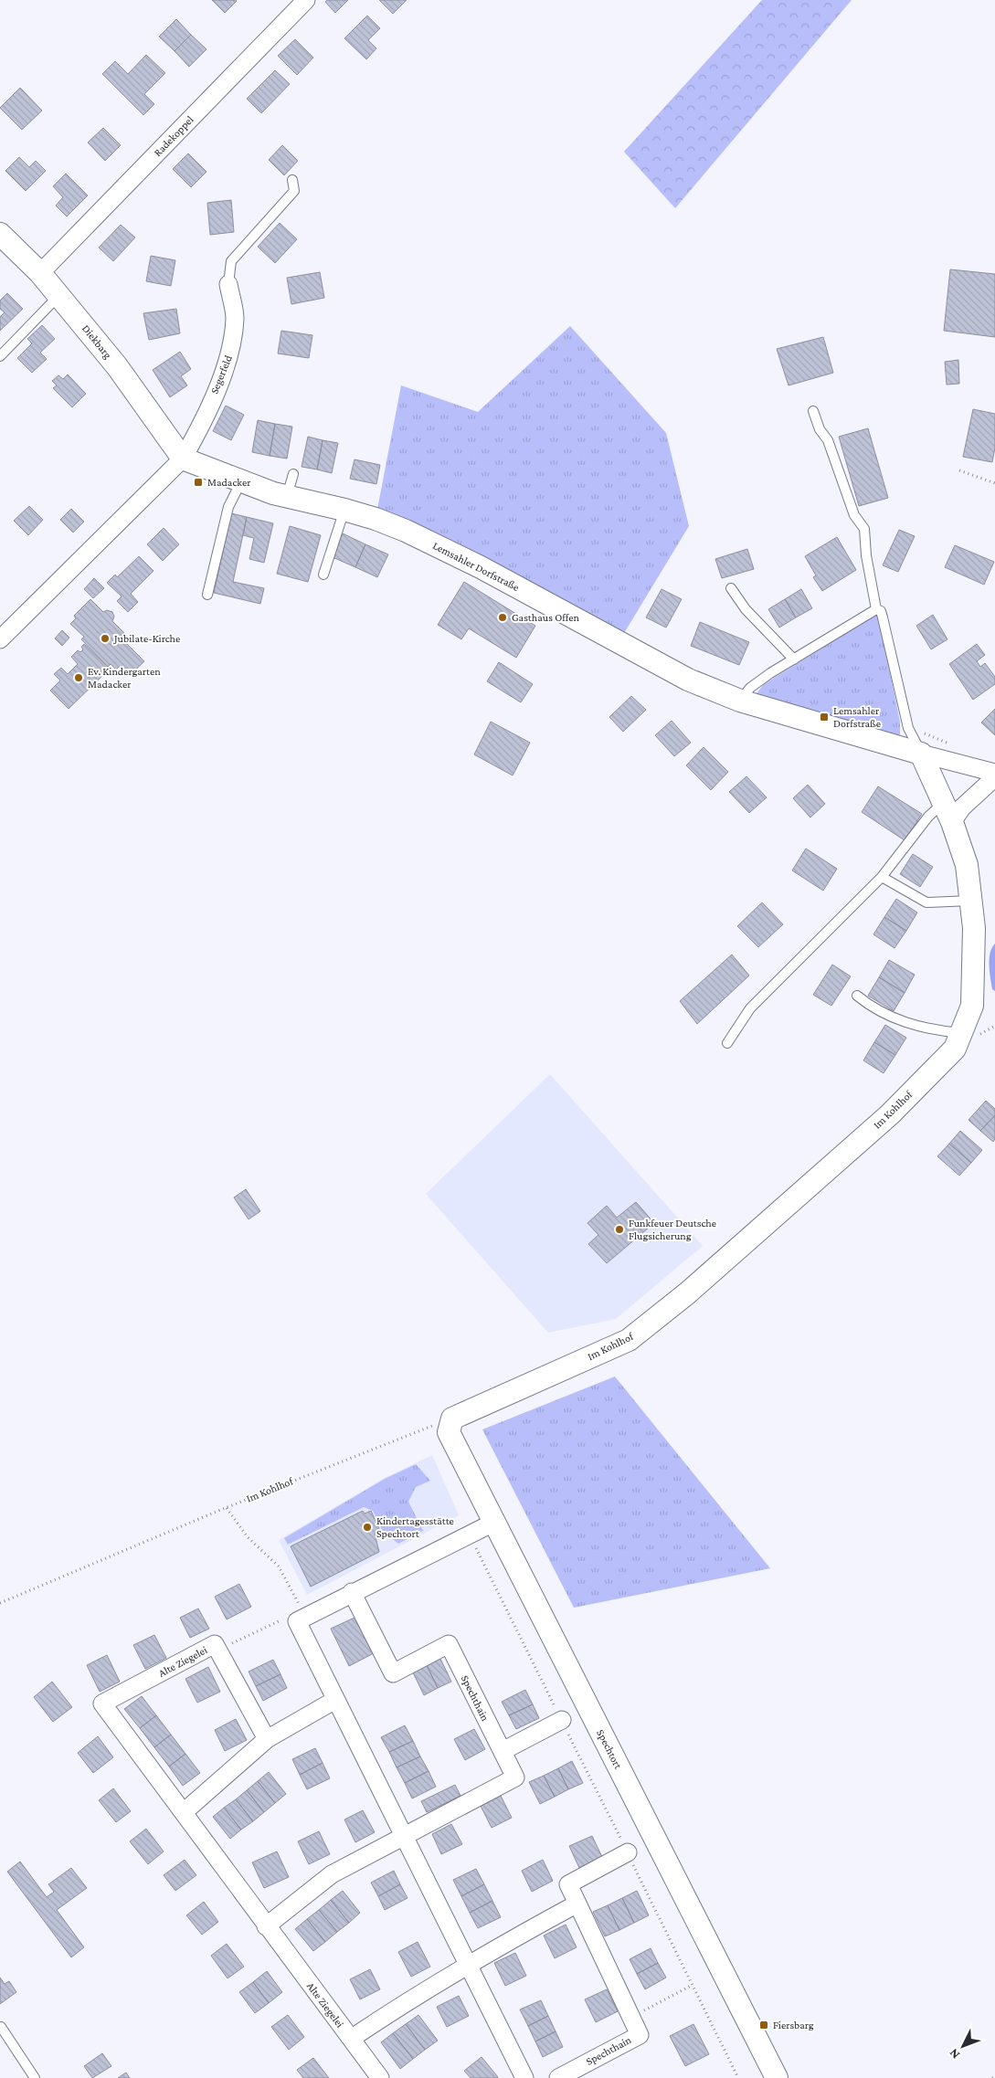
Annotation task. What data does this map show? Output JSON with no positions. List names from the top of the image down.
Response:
{
  "streets": {
    "street": [
      "Radekoppel",
      "Diekbarg",
      "Segerfeld",
      "Lemsahler Dorfstraße",
      "Im Kohlhof",
      "Alte Ziegelei",
      "Spechthain",
      "Spechtort"
    ]
  },
  "crossings": [
    ["Radekoppel", "Diekbarg"],
    ["Diekbarg", "Segerfeld"],
    ["Diekbarg", "Lemsahler Dorfstraße"],
    ["Segerfeld", "Lemsahler Dorfstraße"],
    ["Lemsahler Dorfstraße", "Im Kohlhof"],
    ["Im Kohlhof", "Spechtort"]
  ],
  "places": {
    "transit": ["Madacker", "Lemsahler Dorfstraße", "Fiersbarg"],
    "other": [
      "Gasthaus Offen",
      "Jubilate-Kirche",
      "Ev. Kindergarten Madacker",
      "Funkfeuer Deutsche Flugsicherung",
      "Kindertagesstätte Spechtort"
    ]
  },
  "north": "bottom left"
}
